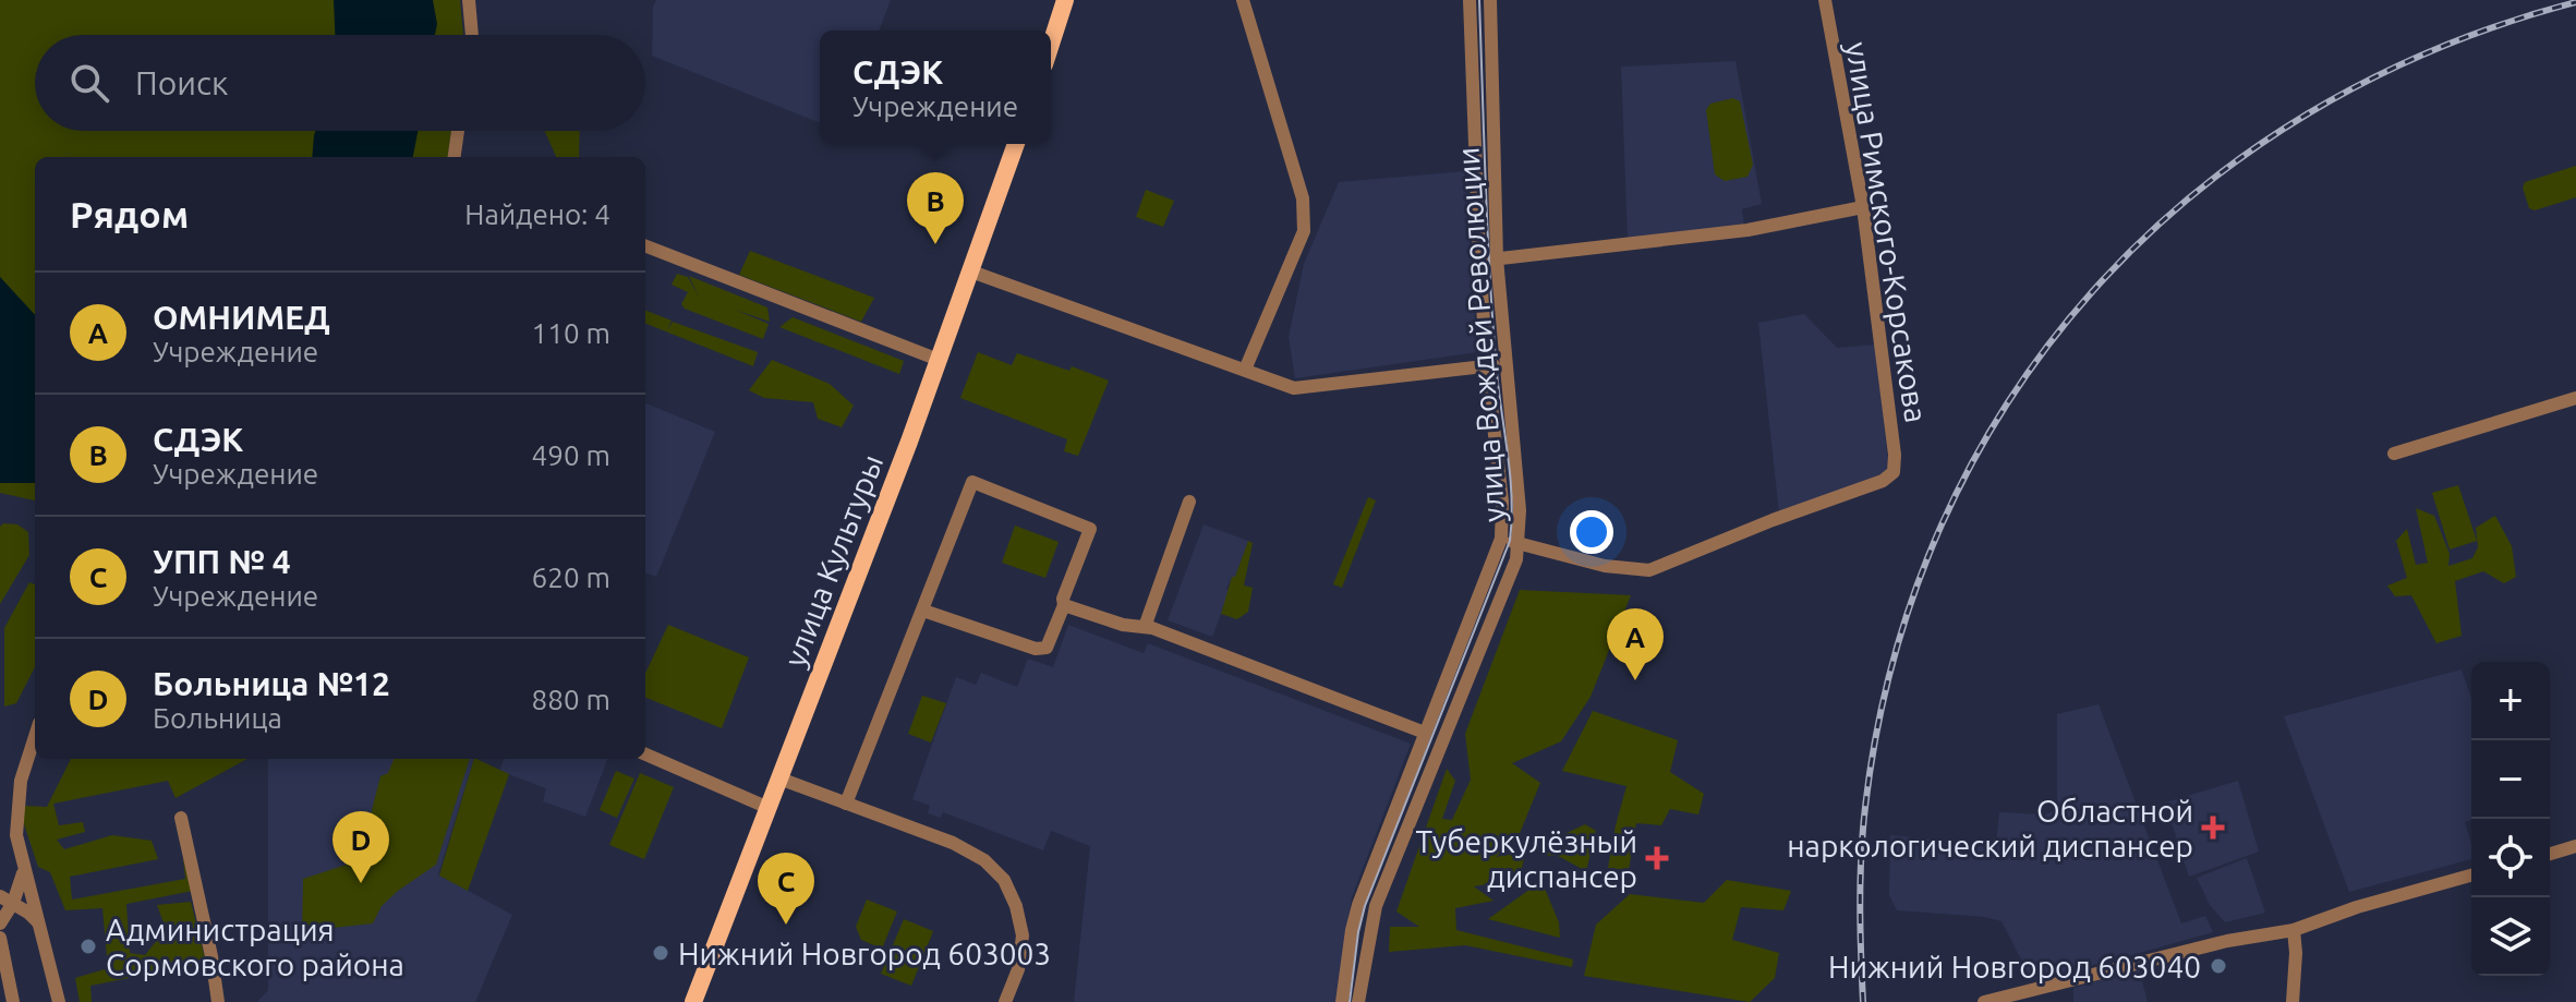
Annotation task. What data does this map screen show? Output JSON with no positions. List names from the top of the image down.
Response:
{
  "streets": {
    "main road": ["улица Культуры"],
    "street": ["улица Римского-Корсакова", "улица Вождей Революции"]
  },
  "crossings": [
    ["улица Римского-Корсакова", "улица Вождей Революции"]
  ],
  "places": {
    "health": ["Областной наркологический диспансер", "Туберкулёзный диспансер"],
    "other": ["Администрация Сормовского района", "Нижний Новгород 603003", "Нижний Новгород 603040"]
  },
  "page": {
    "popup": ["СДЭК", "Учреждение"],
    "search": "Поиск",
    "heading": ["Рядом", "Найдено: 4"],
    "pins": [
      "B",
      "A",
      "D",
      "C"
    ],
    "list": [
      {
        "mark": "A",
        "name": "ОМНИМЕД",
        "note": "Учреждение",
        "value": "110 m"
      },
      {
        "mark": "B",
        "name": "СДЭК",
        "note": "Учреждение",
        "value": "490 m"
      },
      {
        "mark": "C",
        "name": "УПП № 4",
        "note": "Учреждение",
        "value": "620 m"
      },
      {
        "mark": "D",
        "name": "Больница №12",
        "note": "Больница",
        "value": "880 m"
      }
    ],
    "map_buttons": ["+", "−"]
  }
}
